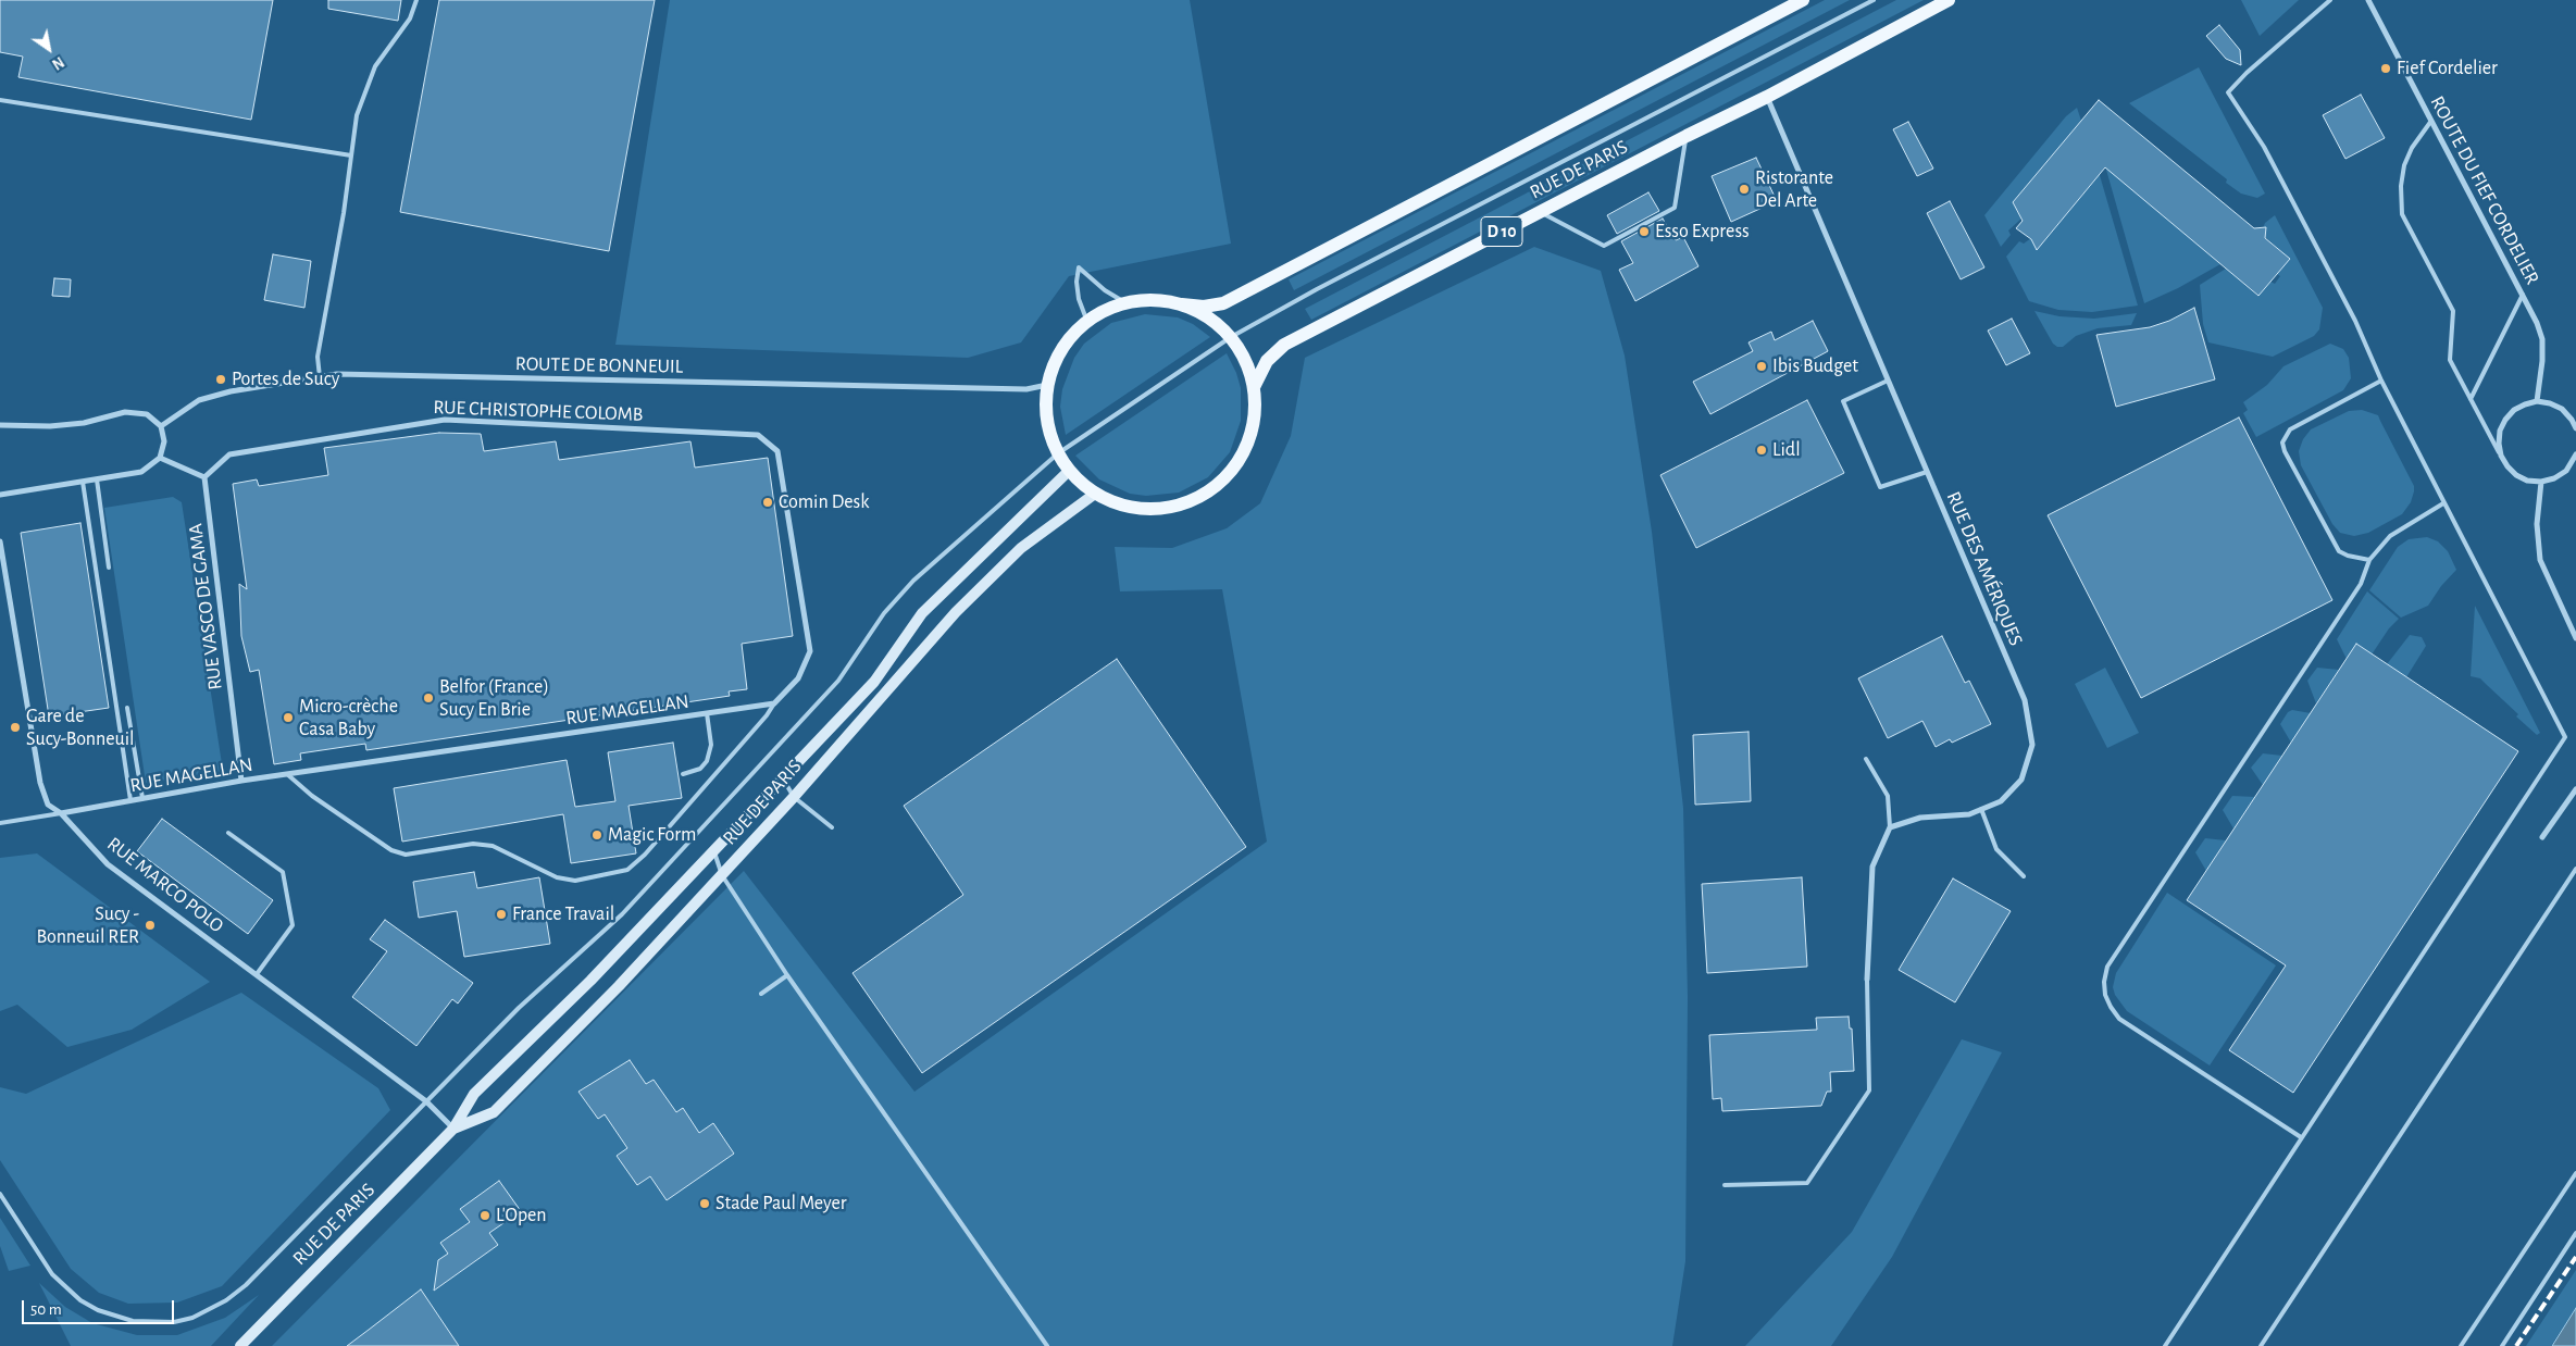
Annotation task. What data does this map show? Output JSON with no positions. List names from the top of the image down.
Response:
{
  "streets": {
    "main road": ["RUE DE PARIS", "D 10"],
    "street": [
      "ROUTE DU FIEF CORDELIER",
      "ROUTE DE BONNEUIL",
      "RUE CHRISTOPHE COLOMB",
      "RUE DES AMÉRIQUES",
      "RUE VASCO DE GAMA",
      "RUE MAGELLAN",
      "RUE MARCO POLO"
    ]
  },
  "crossings": [
    ["RUE DE PARIS", "D 10"],
    ["RUE DE PARIS", "RUE DES AMÉRIQUES"],
    ["RUE DE PARIS", "RUE MARCO POLO"],
    ["D 10", "RUE DES AMÉRIQUES"],
    ["RUE CHRISTOPHE COLOMB", "RUE VASCO DE GAMA"],
    ["RUE CHRISTOPHE COLOMB", "RUE MAGELLAN"],
    ["RUE VASCO DE GAMA", "RUE MAGELLAN"],
    ["RUE MAGELLAN", "RUE MARCO POLO"]
  ],
  "places": [
    "Fief Cordelier",
    "Ristorante Del Arte",
    "Esso Express",
    "Ibis Budget",
    "Portes de Sucy",
    "Lidl",
    "Comin Desk",
    "Belfor (France) Sucy En Brie",
    "Micro-crèche Casa Baby",
    "Gare de Sucy-Bonneuil",
    "Magic Form",
    "France Travail",
    "Sucy - Bonneuil RER",
    "Stade Paul Meyer",
    "L'Open"
  ],
  "scale_bar": "50 m",
  "north": "bottom right"
}
